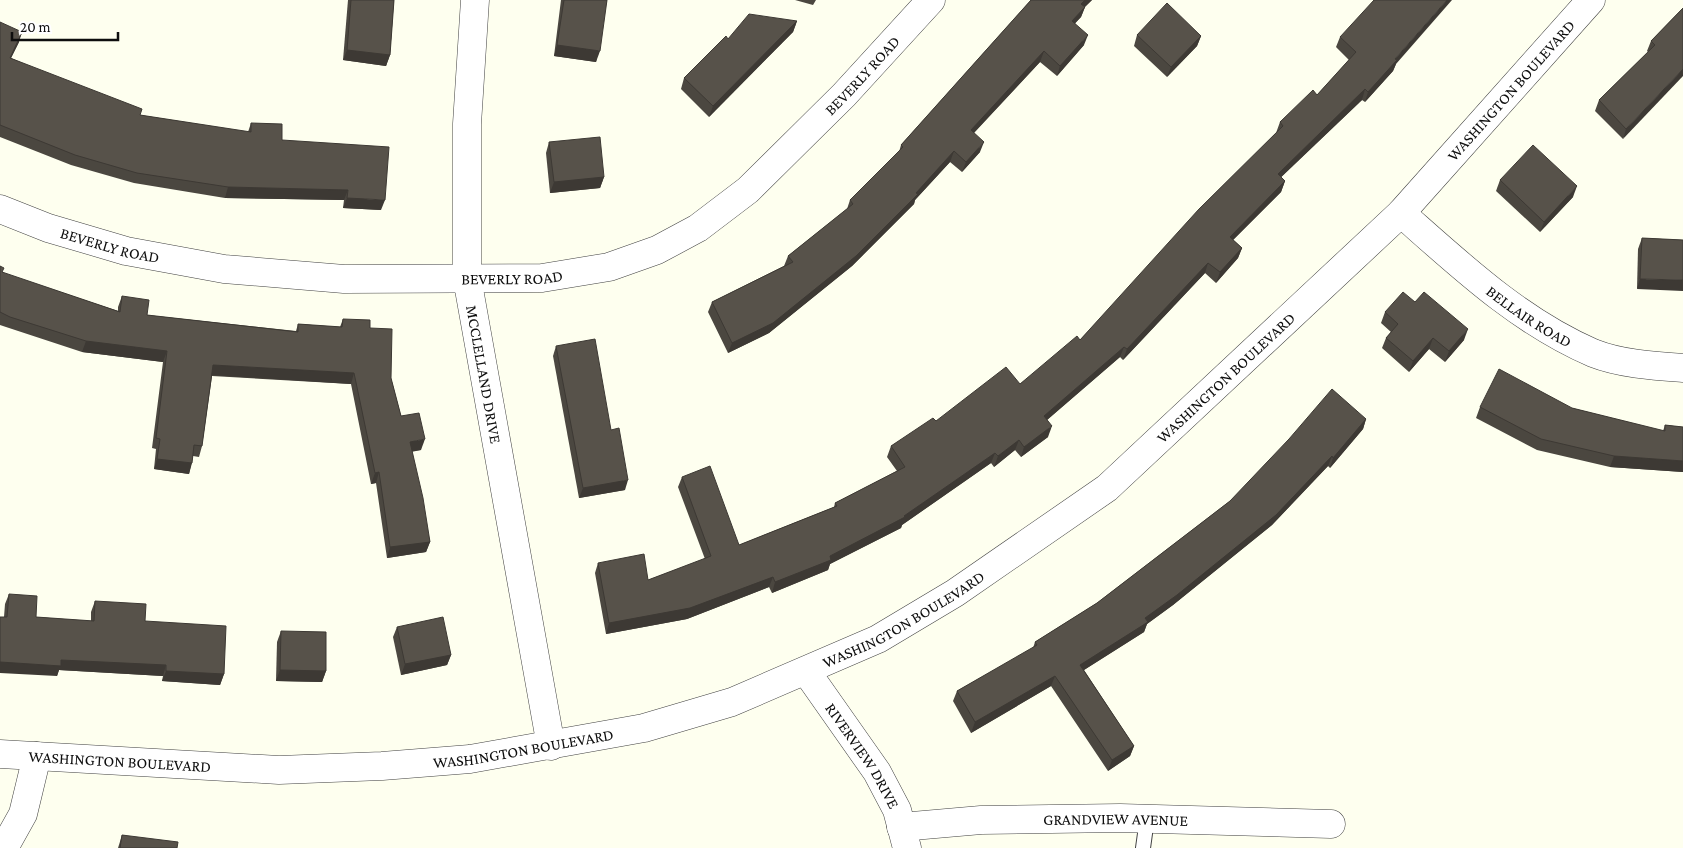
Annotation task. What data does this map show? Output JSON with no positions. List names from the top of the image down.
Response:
{
  "streets": {
    "street": [
      "BEVERLY ROAD",
      "WASHINGTON BOULEVARD",
      "BELLAIR ROAD",
      "MCCLELLAND DRIVE",
      "RIVERVIEW DRIVE",
      "GRANDVIEW AVENUE"
    ]
  },
  "crossings": [
    ["BEVERLY ROAD", "MCCLELLAND DRIVE"],
    ["WASHINGTON BOULEVARD", "BELLAIR ROAD"],
    ["WASHINGTON BOULEVARD", "MCCLELLAND DRIVE"],
    ["WASHINGTON BOULEVARD", "RIVERVIEW DRIVE"],
    ["RIVERVIEW DRIVE", "GRANDVIEW AVENUE"]
  ],
  "scale_bar": "20 m"
}
